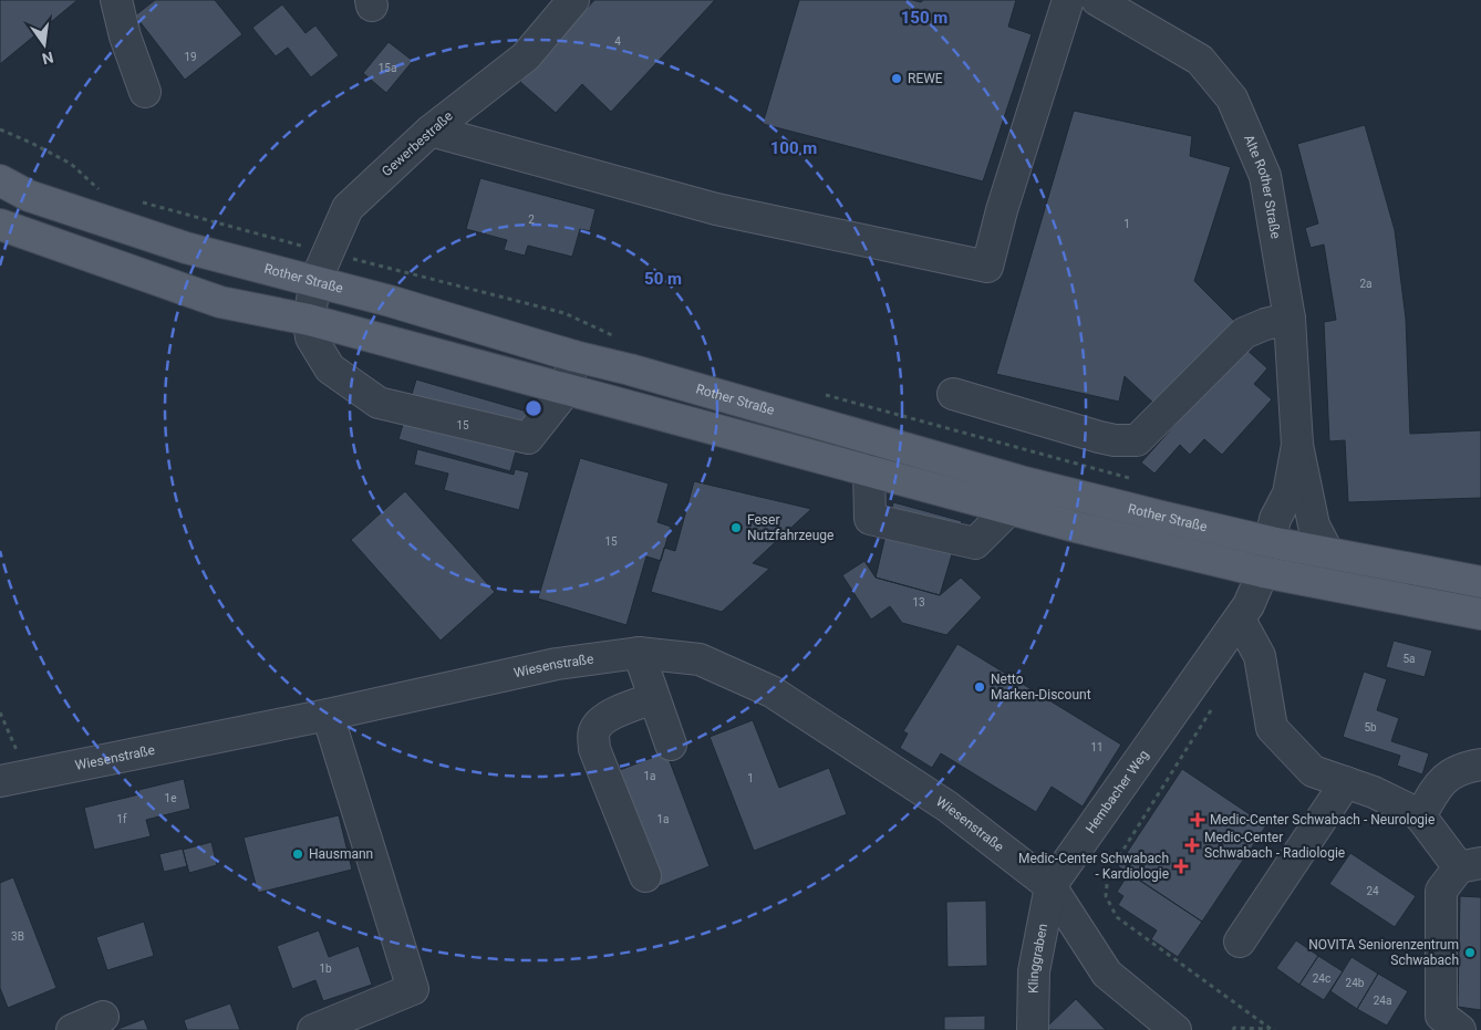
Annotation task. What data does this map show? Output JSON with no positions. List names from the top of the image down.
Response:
{
  "streets": {
    "main road": ["Rother Straße"],
    "street": [
      "Gewerbestraße",
      "Alte Rother Straße",
      "Wiesenstraße",
      "Hembacher Weg",
      "Klinggraben"
    ]
  },
  "crossings": [
    ["Gewerbestraße", "Rother Straße"],
    ["Alte Rother Straße", "Rother Straße"],
    ["Alte Rother Straße", "Hembacher Weg"],
    ["Rother Straße", "Hembacher Weg"],
    ["Wiesenstraße", "Hembacher Weg"],
    ["Wiesenstraße", "Klinggraben"],
    ["Hembacher Weg", "Klinggraben"]
  ],
  "places": {
    "other": [
      "REWE",
      "Feser Nutzfahrzeuge",
      "Netto Marken-Discount",
      "Hausmann",
      "NOVITA Seniorenzentrum Schwabach"
    ],
    "health": ["Medic-Center Schwabach - Neurologie", "Medic-Center Schwabach - Radiologie", "Medic-Center Schwabach - Kardiologie"]
  },
  "house_numbers": [
    "4",
    "19",
    "15a",
    "2",
    "1",
    "2a",
    "15",
    "15",
    "13",
    "5a",
    "5b",
    "11",
    "1a",
    "1",
    "1e",
    "1f",
    "1a",
    "24",
    "3B",
    "1b",
    "24c",
    "24b",
    "24a"
  ],
  "north": "bottom",
  "rings": ["150 m", "100 m", "50 m"]
}
